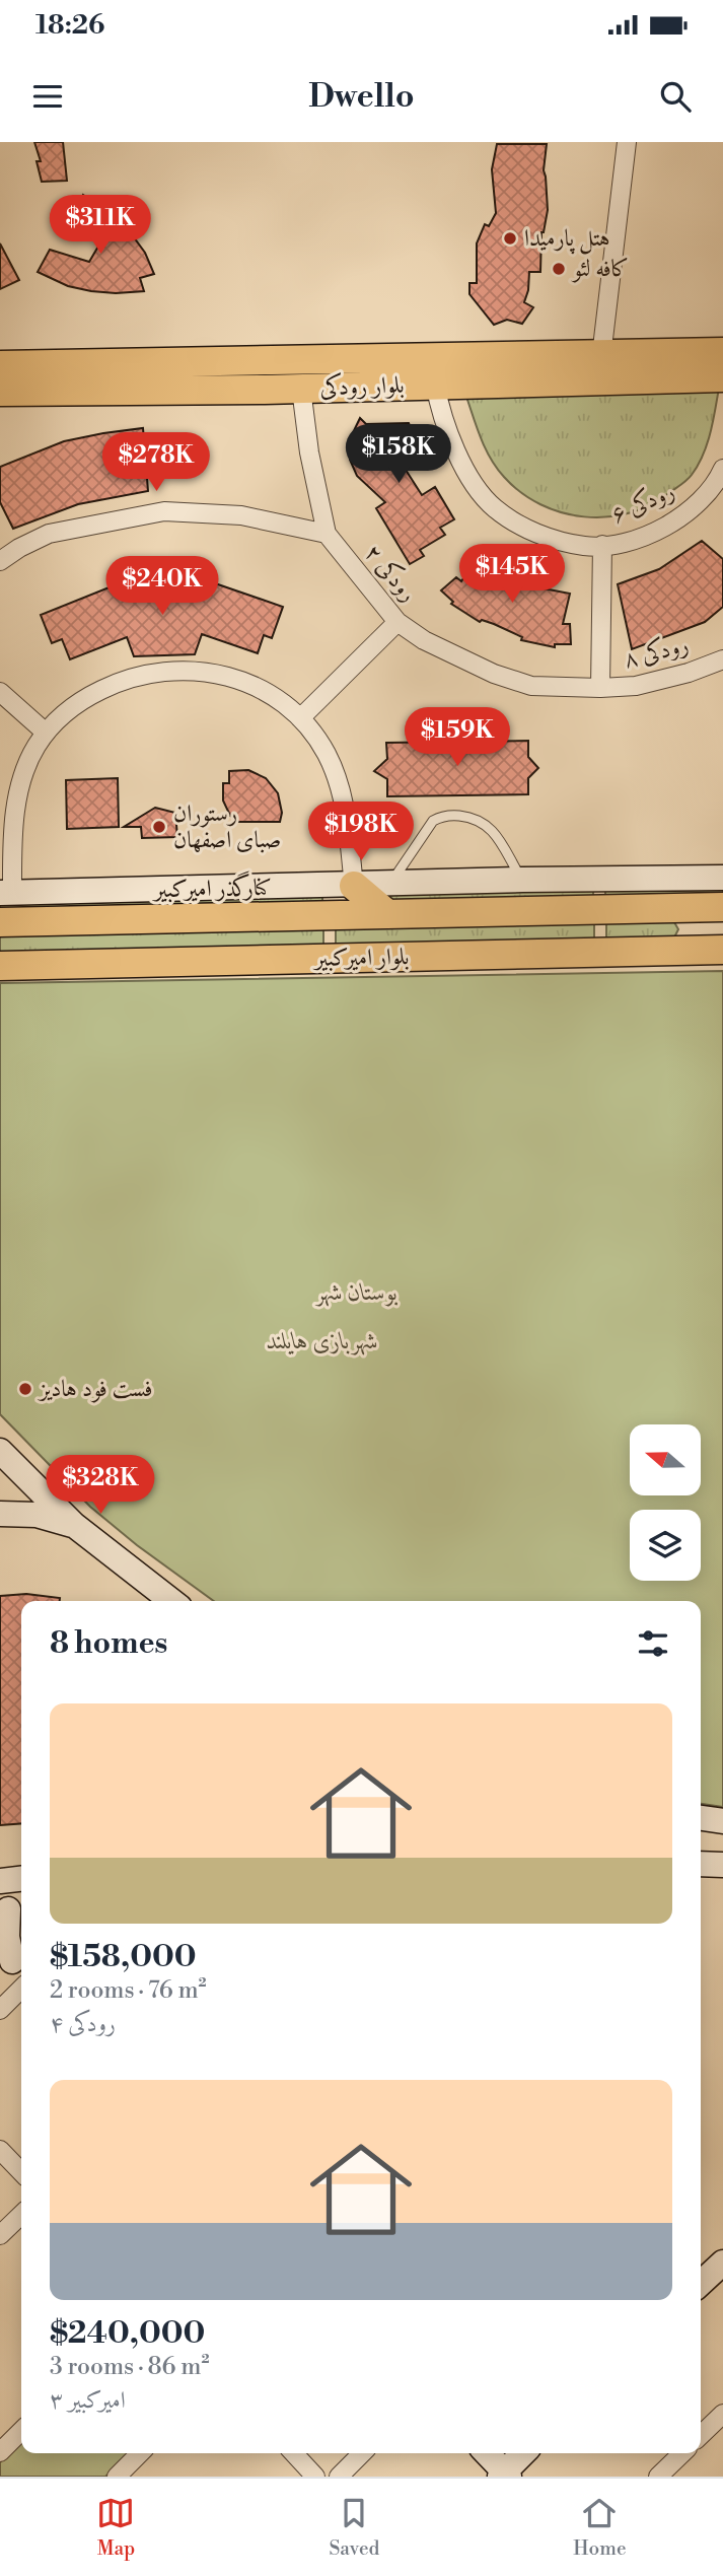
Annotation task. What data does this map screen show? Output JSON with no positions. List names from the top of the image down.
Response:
{
  "streets": {
    "main road": ["بلوار رودکی", "بلوار امیرکبیر"],
    "street": [
      "رودکی ۶",
      "رودکی ۲",
      "رودکی ۸",
      "کنارگذر امیرکبیر"
    ]
  },
  "crossings": [
    ["بلوار رودکی", "رودکی ۶"],
    ["بلوار رودکی", "رودکی ۲"],
    ["رودکی ۲", "رودکی ۸"]
  ],
  "parks": ["بوستان شهر", "شهربازی هایلند"],
  "places": [
    "هتل پارمیدا",
    "کافه لئو",
    "رستوران صبای اصفهان",
    "فست فود هادیز"
  ],
  "north": "left",
  "page": {
    "status": "18:26",
    "header": "Dwello",
    "price": [
      "$311K",
      "$158K",
      "$278K",
      "$145K",
      "$240K",
      "$159K",
      "$198K",
      "$328K"
    ],
    "heading": "8 homes",
    "list": [
      {
        "name": "$158,000",
        "note": "2 rooms · 76 m² · رودکی ۴"
      },
      {
        "name": "$240,000",
        "note": "3 rooms · 86 m² · امیرکبیر ۳"
      }
    ],
    "tabs": ["Map", "Saved", "Home"]
  }
}
